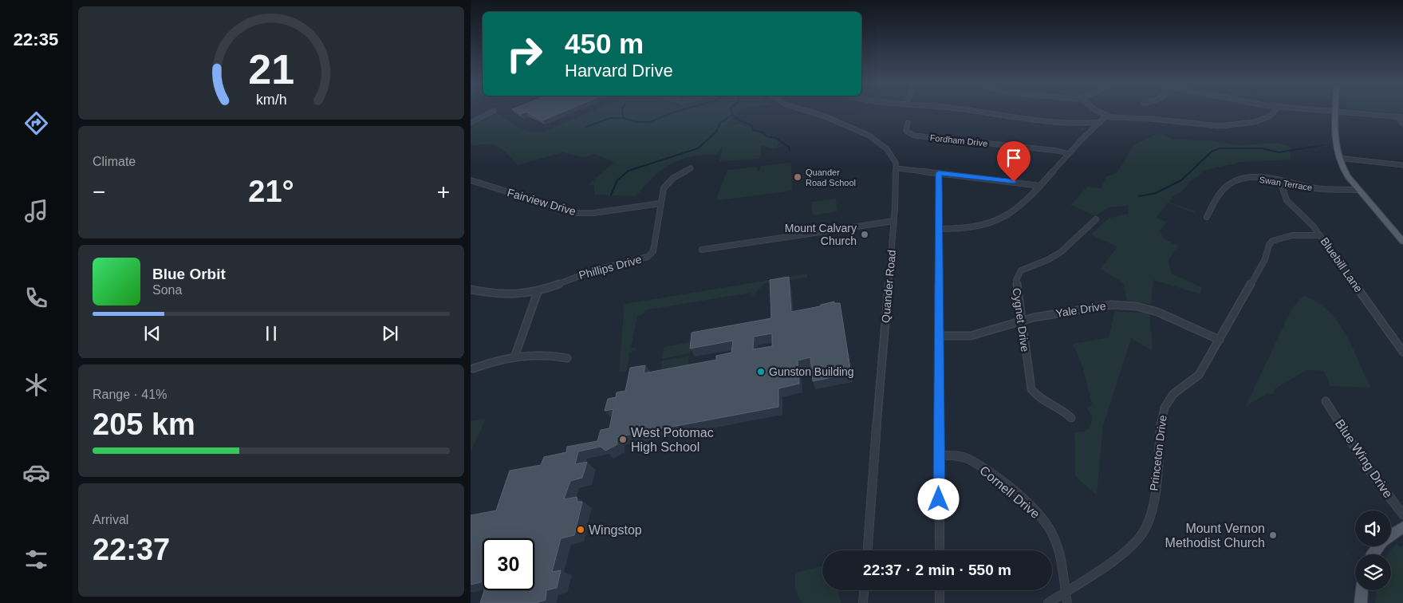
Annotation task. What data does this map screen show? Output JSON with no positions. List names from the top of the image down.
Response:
{
  "streets": {
    "street": [
      "Fordham Drive",
      "Swan Terrace",
      "Fairview Drive",
      "Bluebill Lane",
      "Phillips Drive",
      "Quander Road",
      "Yale Drive",
      "Cygnet Drive",
      "Princeton Drive",
      "Blue Wing Drive",
      "Cornell Drive"
    ]
  },
  "crossings": [
    ["Swan Terrace", "Bluebill Lane"],
    ["Fairview Drive", "Phillips Drive"],
    ["Bluebill Lane", "Princeton Drive"],
    ["Yale Drive", "Cygnet Drive"],
    ["Yale Drive", "Princeton Drive"],
    ["Princeton Drive", "Cornell Drive"]
  ],
  "places": [
    "Quander Road School",
    "Mount Calvary Church",
    "Gunston Building",
    "West Potomac High School",
    "Wingstop",
    "Mount Vernon Methodist Church"
  ],
  "page": {
    "tabs": "22:35",
    "turn": ["450 m", "Harvard Drive"],
    "tile": [
      "Climate",
      ["Range · 41%", "205 km"],
      ["Arrival", "22:37"]
    ],
    "heat": ["−", "21°", "+"],
    "song": ["Blue Orbit", "Sona"],
    "limit": "30",
    "trip": "22:37 · 2 min · 550 m",
    "gauge": ["21", "km/h"]
  }
}
